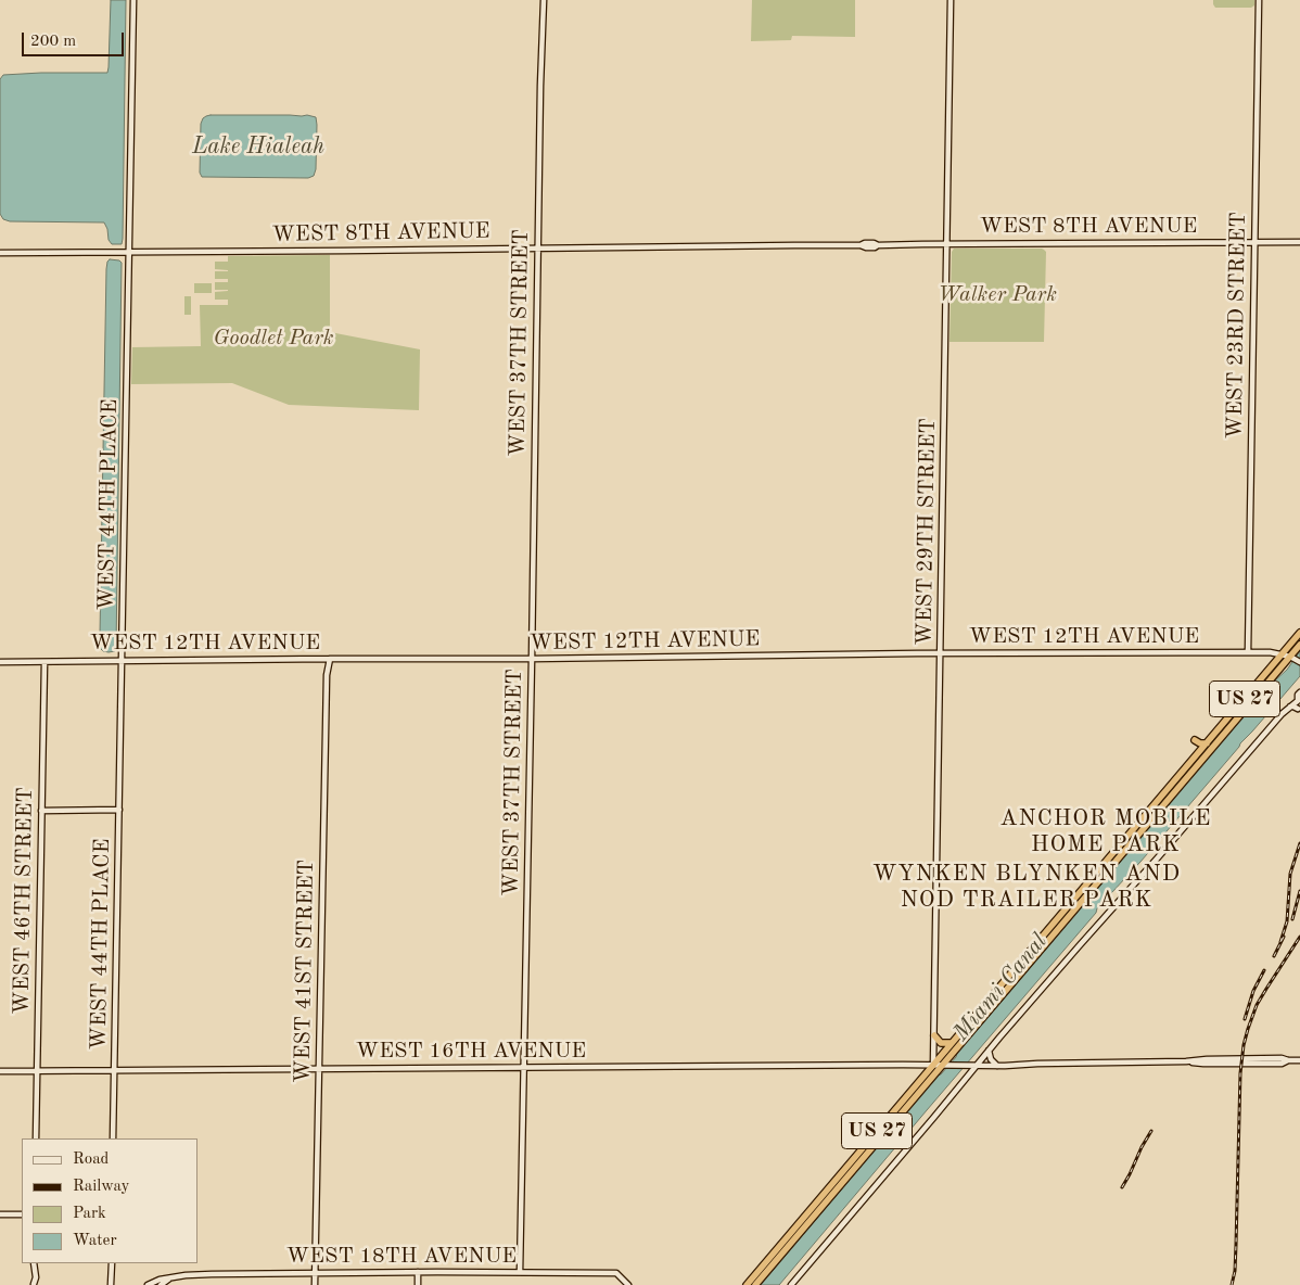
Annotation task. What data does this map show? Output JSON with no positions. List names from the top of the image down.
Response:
{
  "streets": {
    "highway": ["US 27"],
    "street": [
      "WEST 8TH AVENUE",
      "WEST 23RD STREET",
      "WEST 37TH STREET",
      "WEST 44TH PLACE",
      "WEST 29TH STREET",
      "WEST 12TH AVENUE",
      "WEST 46TH STREET",
      "WEST 41ST STREET",
      "WEST 16TH AVENUE",
      "WEST 18TH AVENUE"
    ]
  },
  "crossings": [
    ["WEST 8TH AVENUE", "WEST 23RD STREET"],
    ["WEST 8TH AVENUE", "WEST 37TH STREET"],
    ["WEST 8TH AVENUE", "WEST 44TH PLACE"],
    ["WEST 8TH AVENUE", "WEST 29TH STREET"],
    ["WEST 23RD STREET", "WEST 12TH AVENUE"],
    ["WEST 37TH STREET", "WEST 12TH AVENUE"],
    ["WEST 37TH STREET", "WEST 16TH AVENUE"],
    ["WEST 37TH STREET", "WEST 18TH AVENUE"],
    ["WEST 44TH PLACE", "WEST 12TH AVENUE"],
    ["WEST 44TH PLACE", "WEST 16TH AVENUE"],
    ["WEST 29TH STREET", "WEST 12TH AVENUE"],
    ["WEST 29TH STREET", "US 27"],
    ["WEST 29TH STREET", "WEST 16TH AVENUE"],
    ["WEST 12TH AVENUE", "US 27"],
    ["WEST 12TH AVENUE", "WEST 46TH STREET"],
    ["WEST 12TH AVENUE", "WEST 41ST STREET"],
    ["US 27", "WEST 16TH AVENUE"],
    ["WEST 46TH STREET", "WEST 16TH AVENUE"],
    ["WEST 41ST STREET", "WEST 16TH AVENUE"],
    ["WEST 41ST STREET", "WEST 18TH AVENUE"]
  ],
  "districts": ["ANCHOR MOBILE HOME PARK", "WYNKEN BLYNKEN AND NOD TRAILER PARK"],
  "water": ["Lake Hialeah", "Miami Canal"],
  "parks": ["Walker Park", "Goodlet Park"],
  "legend": [
    "Road",
    "Railway",
    "Park",
    "Water"
  ],
  "scale_bar": "200 m"
}
